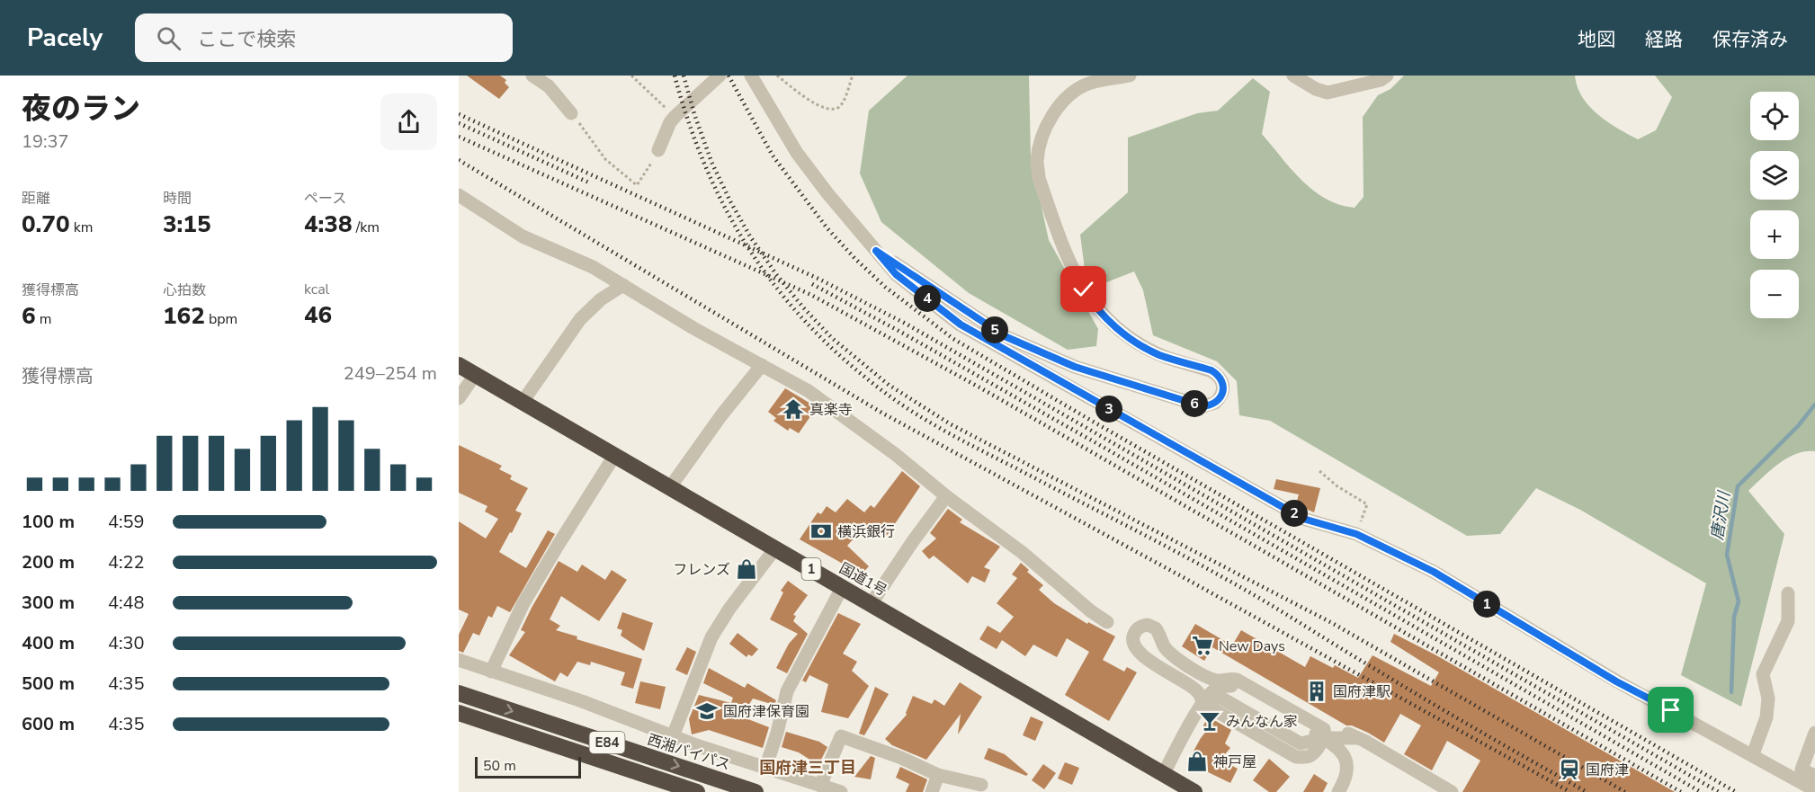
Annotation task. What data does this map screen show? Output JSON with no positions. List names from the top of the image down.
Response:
{
  "streets": {
    "highway": [
      "1",
      "国道1号",
      "E84",
      "西湘バイパス"
    ]
  },
  "districts": ["国府津三丁目"],
  "water": ["唐沢川"],
  "places": {
    "temple": ["真楽寺"],
    "bank": ["横浜銀行"],
    "shop": ["フレンズ", "神戸屋"],
    "supermarket": ["New Days"],
    "building": ["国府津駅"],
    "school or university": ["国府津保育園"],
    "bar": ["みんなん家"],
    "station": ["国府津"]
  },
  "scale_bar": "50 m",
  "page": {
    "header": "Pacely",
    "search": "ここで検索",
    "nav": ["地図", "経路", "保存済み"],
    "heading": ["夜のラン", "19:37"],
    "map_buttons": ["+", "−"],
    "stats": [
      ["距離", "0.70 km"],
      ["時間", "3:15"],
      ["ペース", "4:38 /km"],
      ["獲得標高", "6 m"],
      ["心拍数", "162 bpm"],
      ["kcal", "46"]
    ],
    "pins": [
      "4",
      "5",
      "6",
      "3",
      "2",
      "1"
    ],
    "chart": ["獲得標高", "249–254 m"],
    "list": [
      {
        "name": "100 m",
        "note": "4:59"
      },
      {
        "name": "200 m",
        "note": "4:22"
      },
      {
        "name": "300 m",
        "note": "4:48"
      },
      {
        "name": "400 m",
        "note": "4:30"
      },
      {
        "name": "500 m",
        "note": "4:35"
      },
      {
        "name": "600 m",
        "note": "4:35"
      }
    ],
    "scale": "50 m"
  }
}
